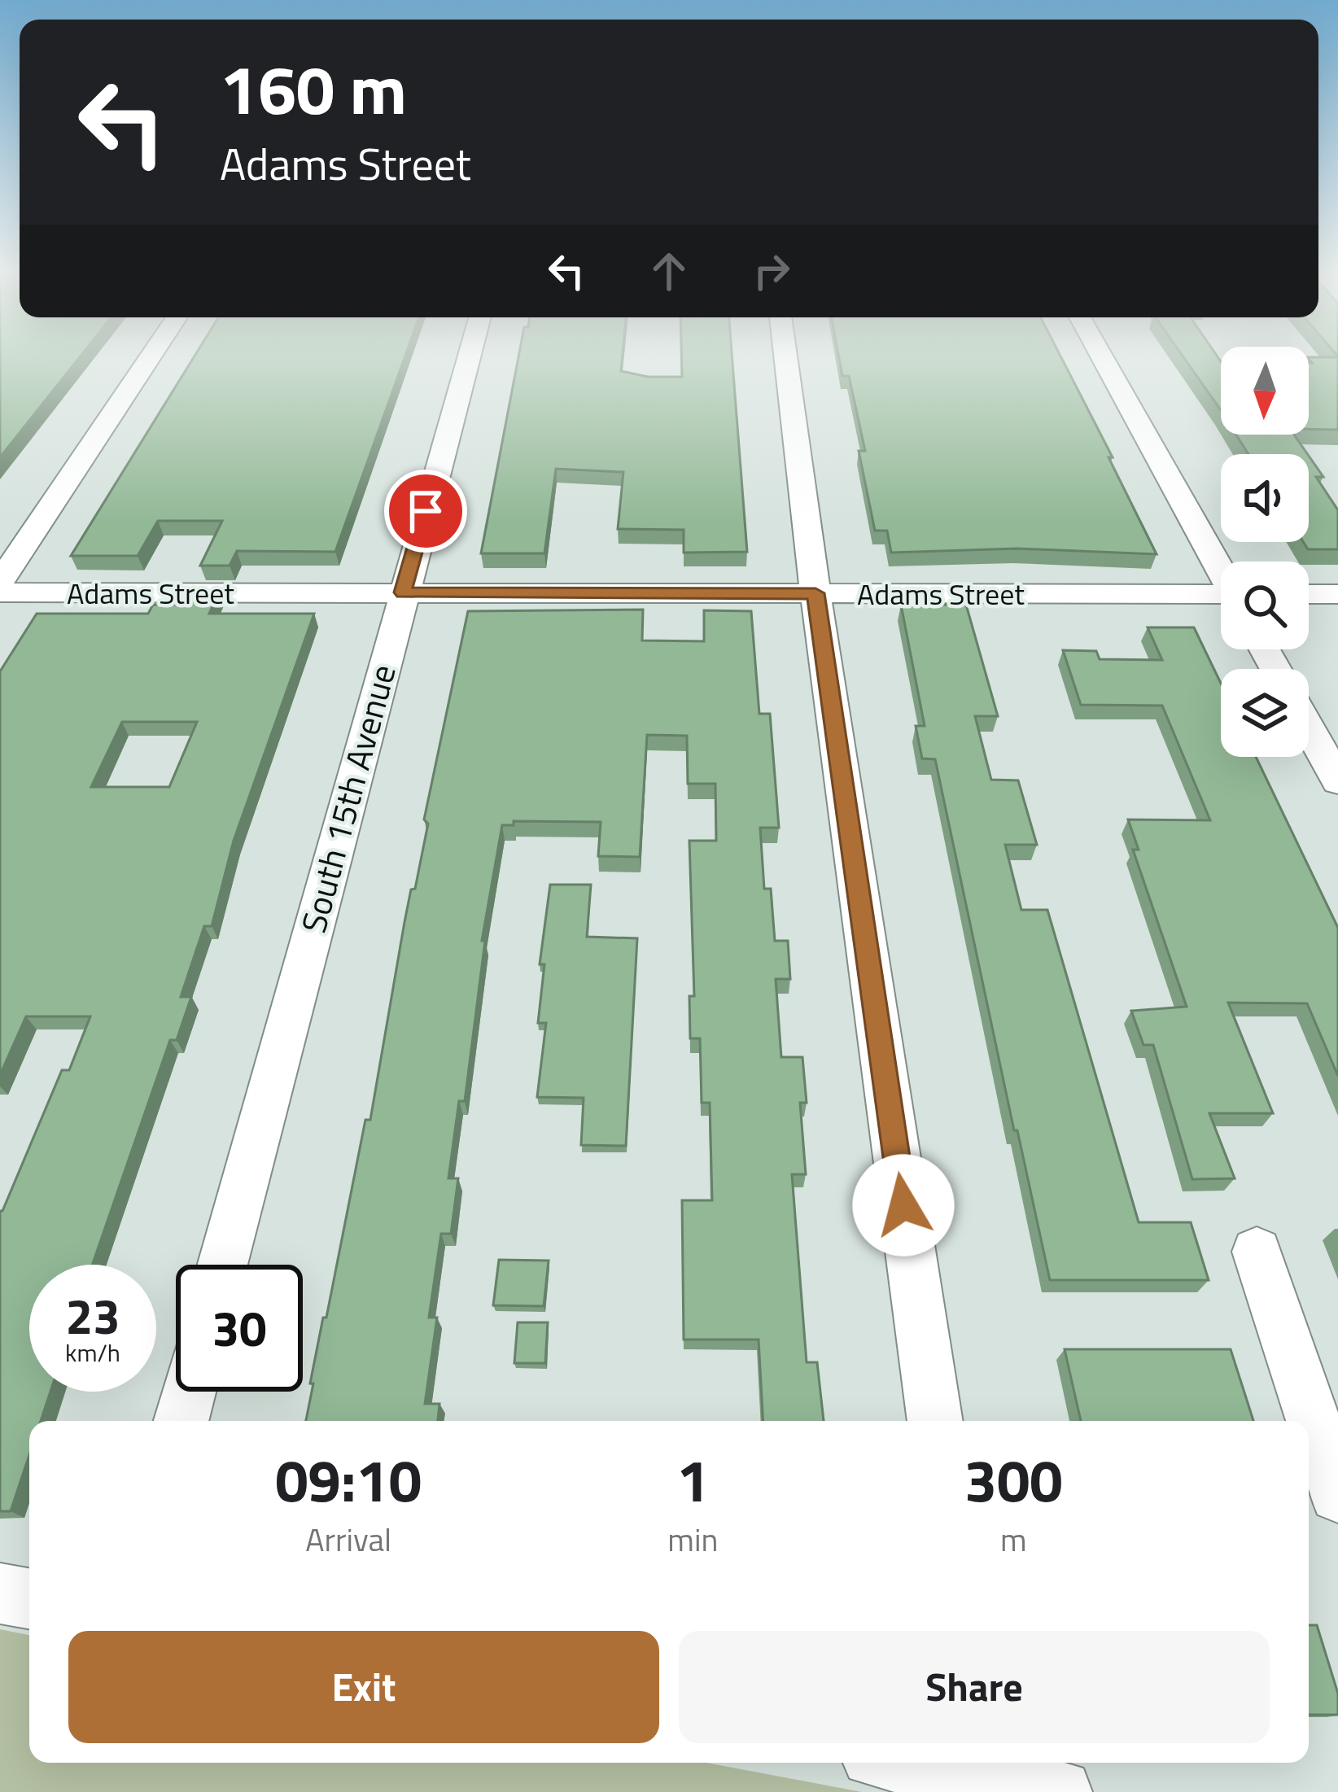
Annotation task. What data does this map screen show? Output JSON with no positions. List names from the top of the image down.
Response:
{
  "streets": {
    "street": ["Adams Street", "South 15th Avenue"]
  },
  "crossings": [
    ["Adams Street", "South 15th Avenue"]
  ],
  "north": "bottom",
  "page": {
    "turn": ["160 m", "Adams Street"],
    "speed": "23 km/h",
    "limit": "30",
    "eta": [
      "09:10",
      "Arrival",
      "1",
      "min",
      "300",
      "m"
    ],
    "buttons": ["Exit", "Share"]
  }
}
